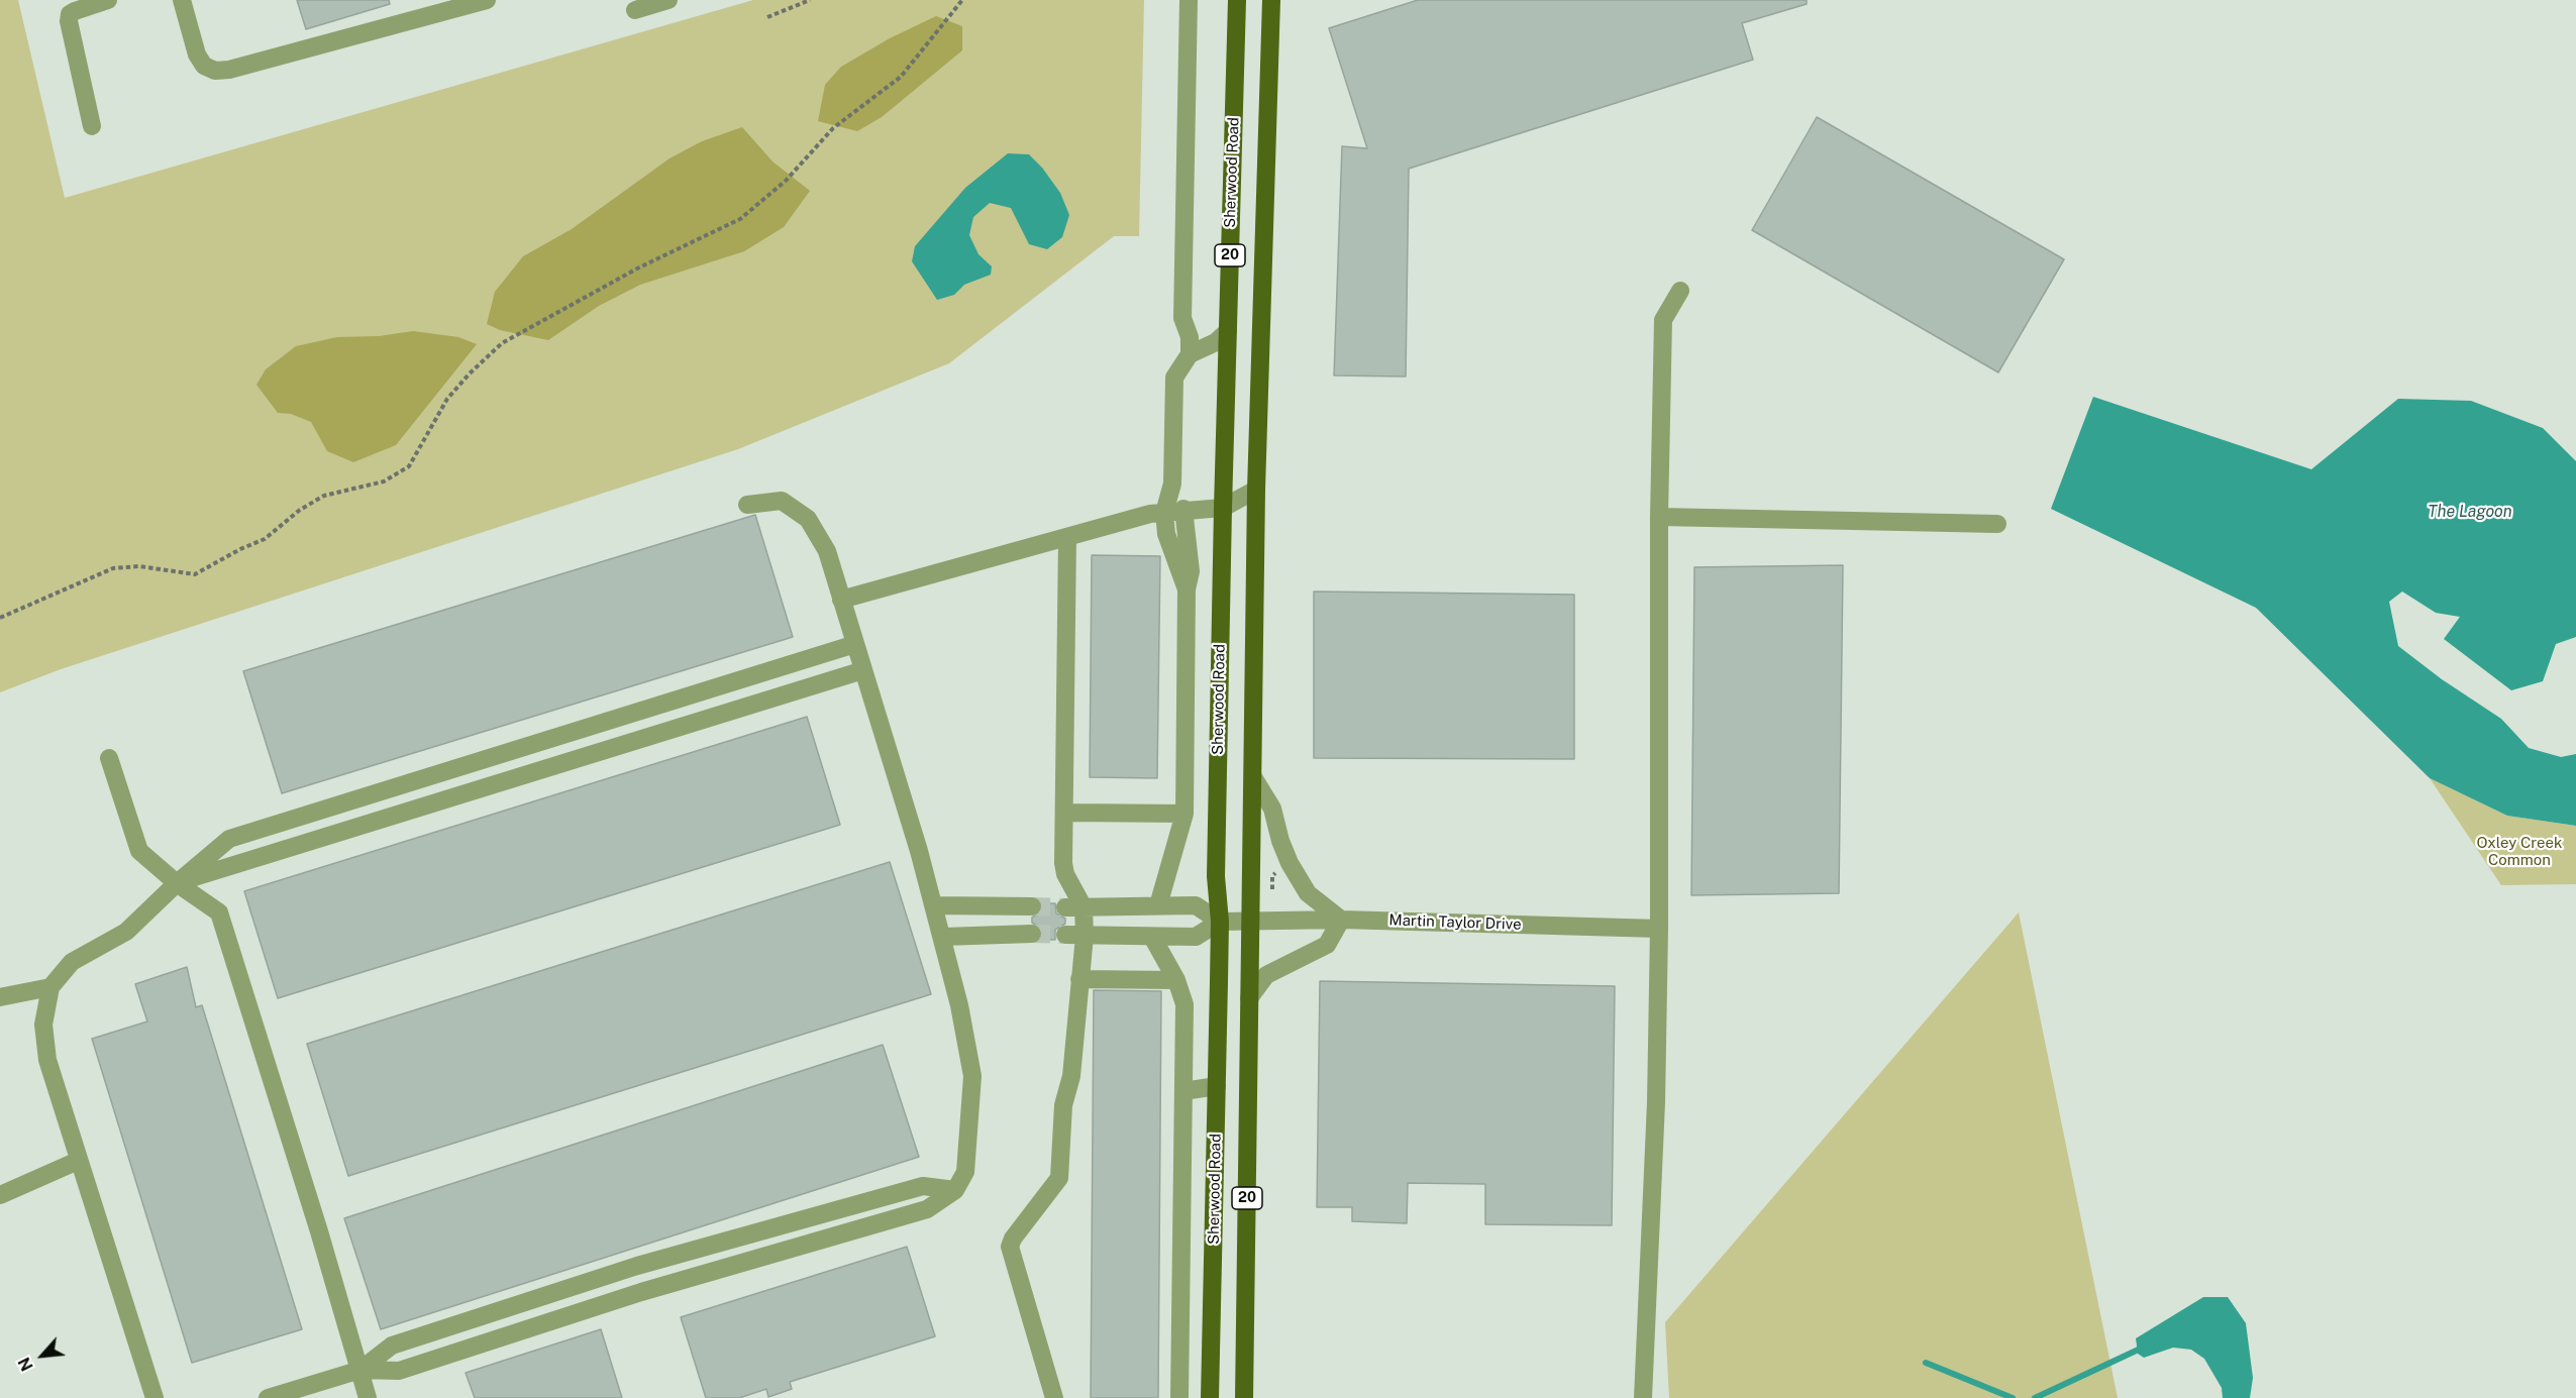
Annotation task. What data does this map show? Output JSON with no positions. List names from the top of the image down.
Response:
{
  "streets": {
    "main road": ["Sherwood Road", "20"],
    "street": ["Martin Taylor Drive"]
  },
  "crossings": [
    ["Sherwood Road", "Martin Taylor Drive"],
    ["20", "Martin Taylor Drive"]
  ],
  "water": ["The Lagoon"],
  "parks": ["Oxley Creek Common"],
  "north": "bottom left"
}
